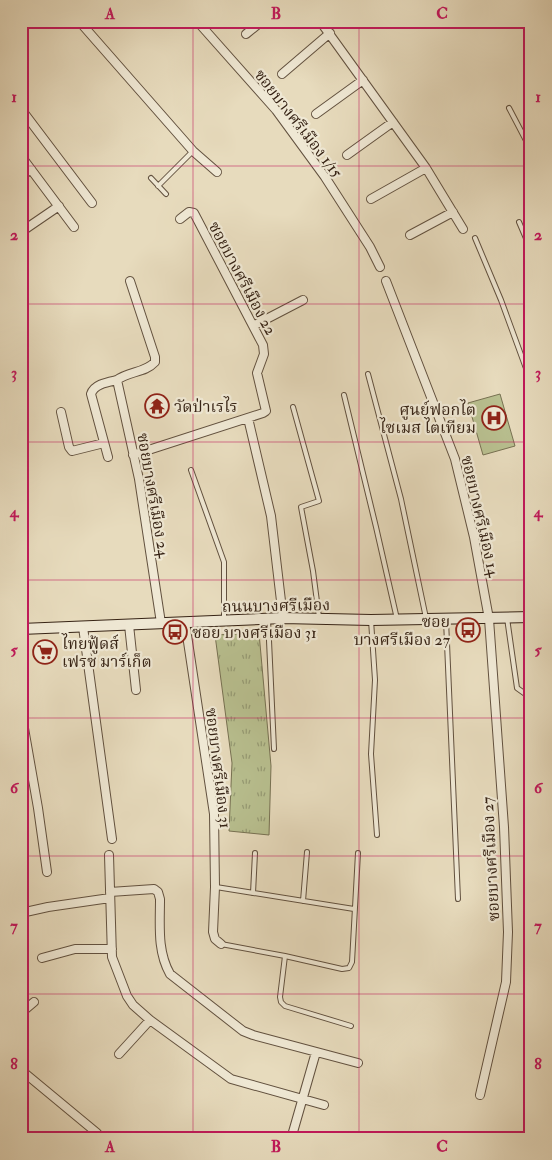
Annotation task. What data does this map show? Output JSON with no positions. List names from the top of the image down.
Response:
{
  "streets": {
    "street": [
      "ซอยบางศรีเมือง 1/15",
      "ซอยบางศรีเมือง 22",
      "ซอยบางศรีเมือง 24",
      "ซอยบางศรีเมือง 14",
      "ถนนบางศรีเมือง",
      "ซอยบางศรีเมือง 31",
      "ซอยบางศรีเมือง 27"
    ]
  },
  "crossings": [
    ["ซอยบางศรีเมือง 22", "ซอยบางศรีเมือง 24"],
    ["ซอยบางศรีเมือง 24", "ถนนบางศรีเมือง"],
    ["ซอยบางศรีเมือง 14", "ถนนบางศรีเมือง"],
    ["ซอยบางศรีเมือง 14", "ซอยบางศรีเมือง 27"],
    ["ถนนบางศรีเมือง", "ซอยบางศรีเมือง 31"],
    ["ถนนบางศรีเมือง", "ซอยบางศรีเมือง 27"]
  ],
  "places": {
    "temple": ["วัดป่าเรไร"],
    "hospital": ["ศูนย์ฟอกไต ไซเมส ไตเทียม"],
    "bus stop": ["ซอย บางศรีเมือง 27", "ซอย บางศรีเมือง 31"],
    "supermarket": ["ไทยฟู้ดส์ เฟรซ มาร์เก็ต"]
  },
  "grid": {
    "columns": ["A", "B", "C"],
    "rows": [
      "1",
      "2",
      "3",
      "4",
      "5",
      "6",
      "7",
      "8"
    ]
  }
}
